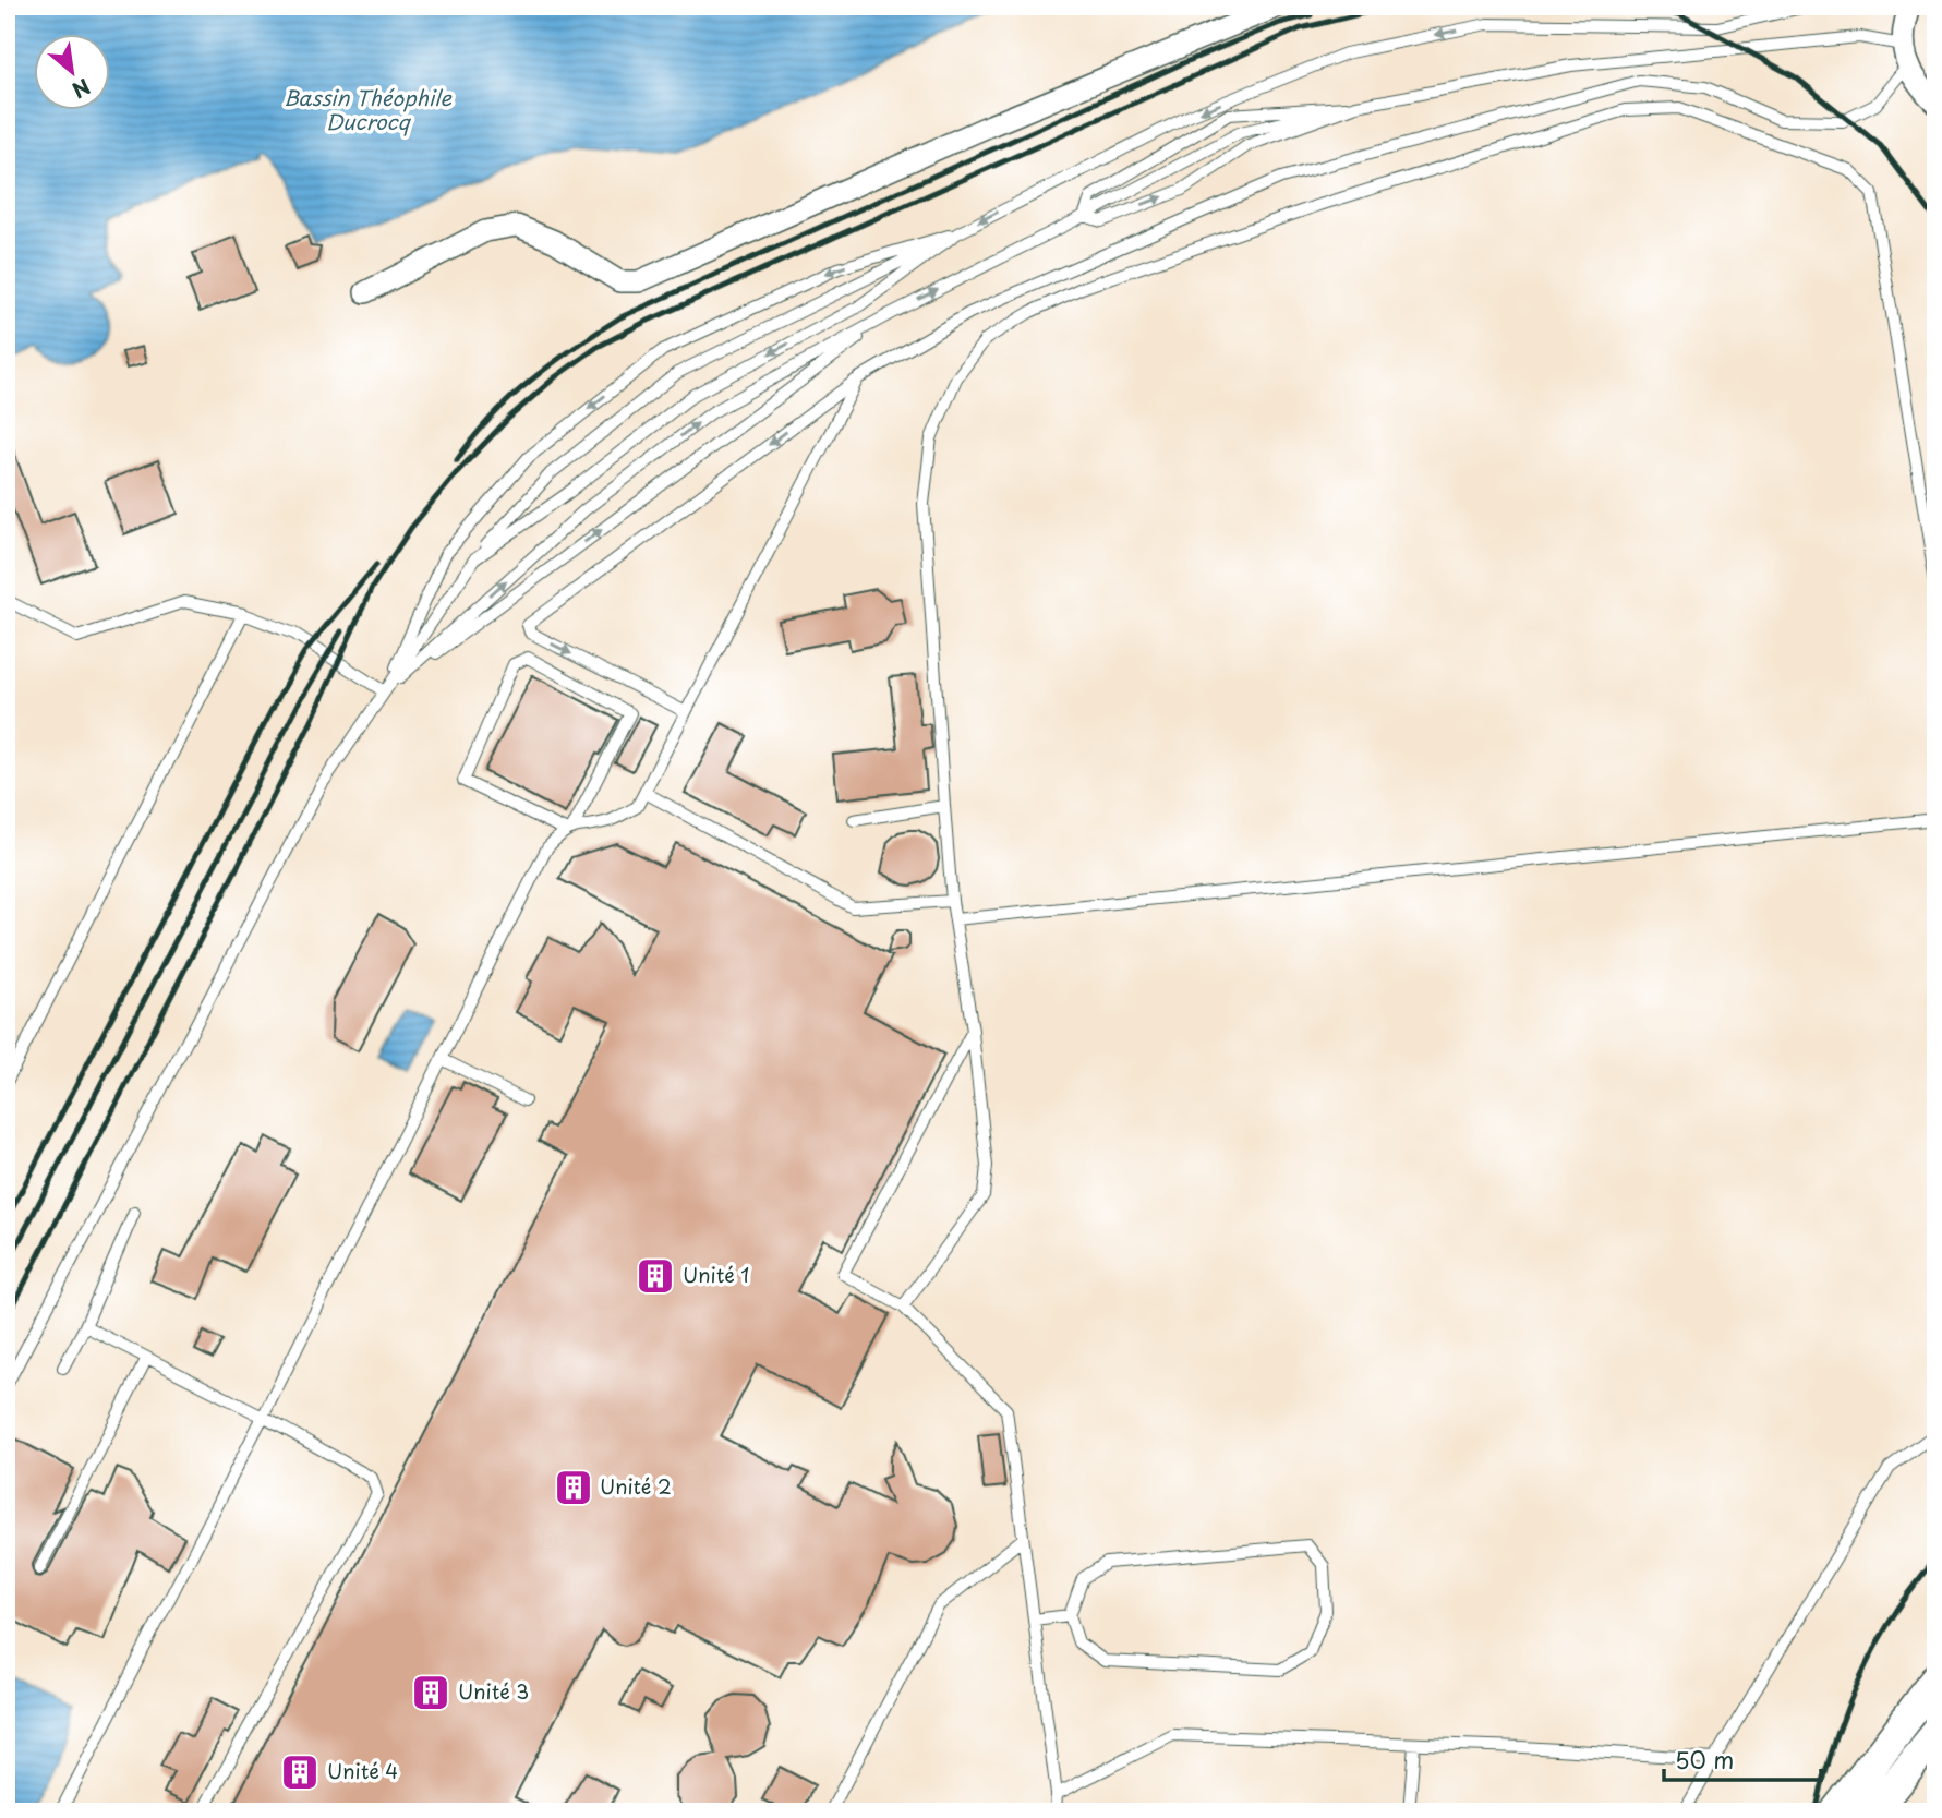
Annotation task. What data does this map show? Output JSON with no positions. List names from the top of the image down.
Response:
{
  "water": ["Bassin Théophile Ducrocq"],
  "places": {
    "building": [
      "Unité 1",
      "Unité 2",
      "Unité 3",
      "Unité 4"
    ]
  },
  "scale_bar": "50 m",
  "north": "bottom right"
}
